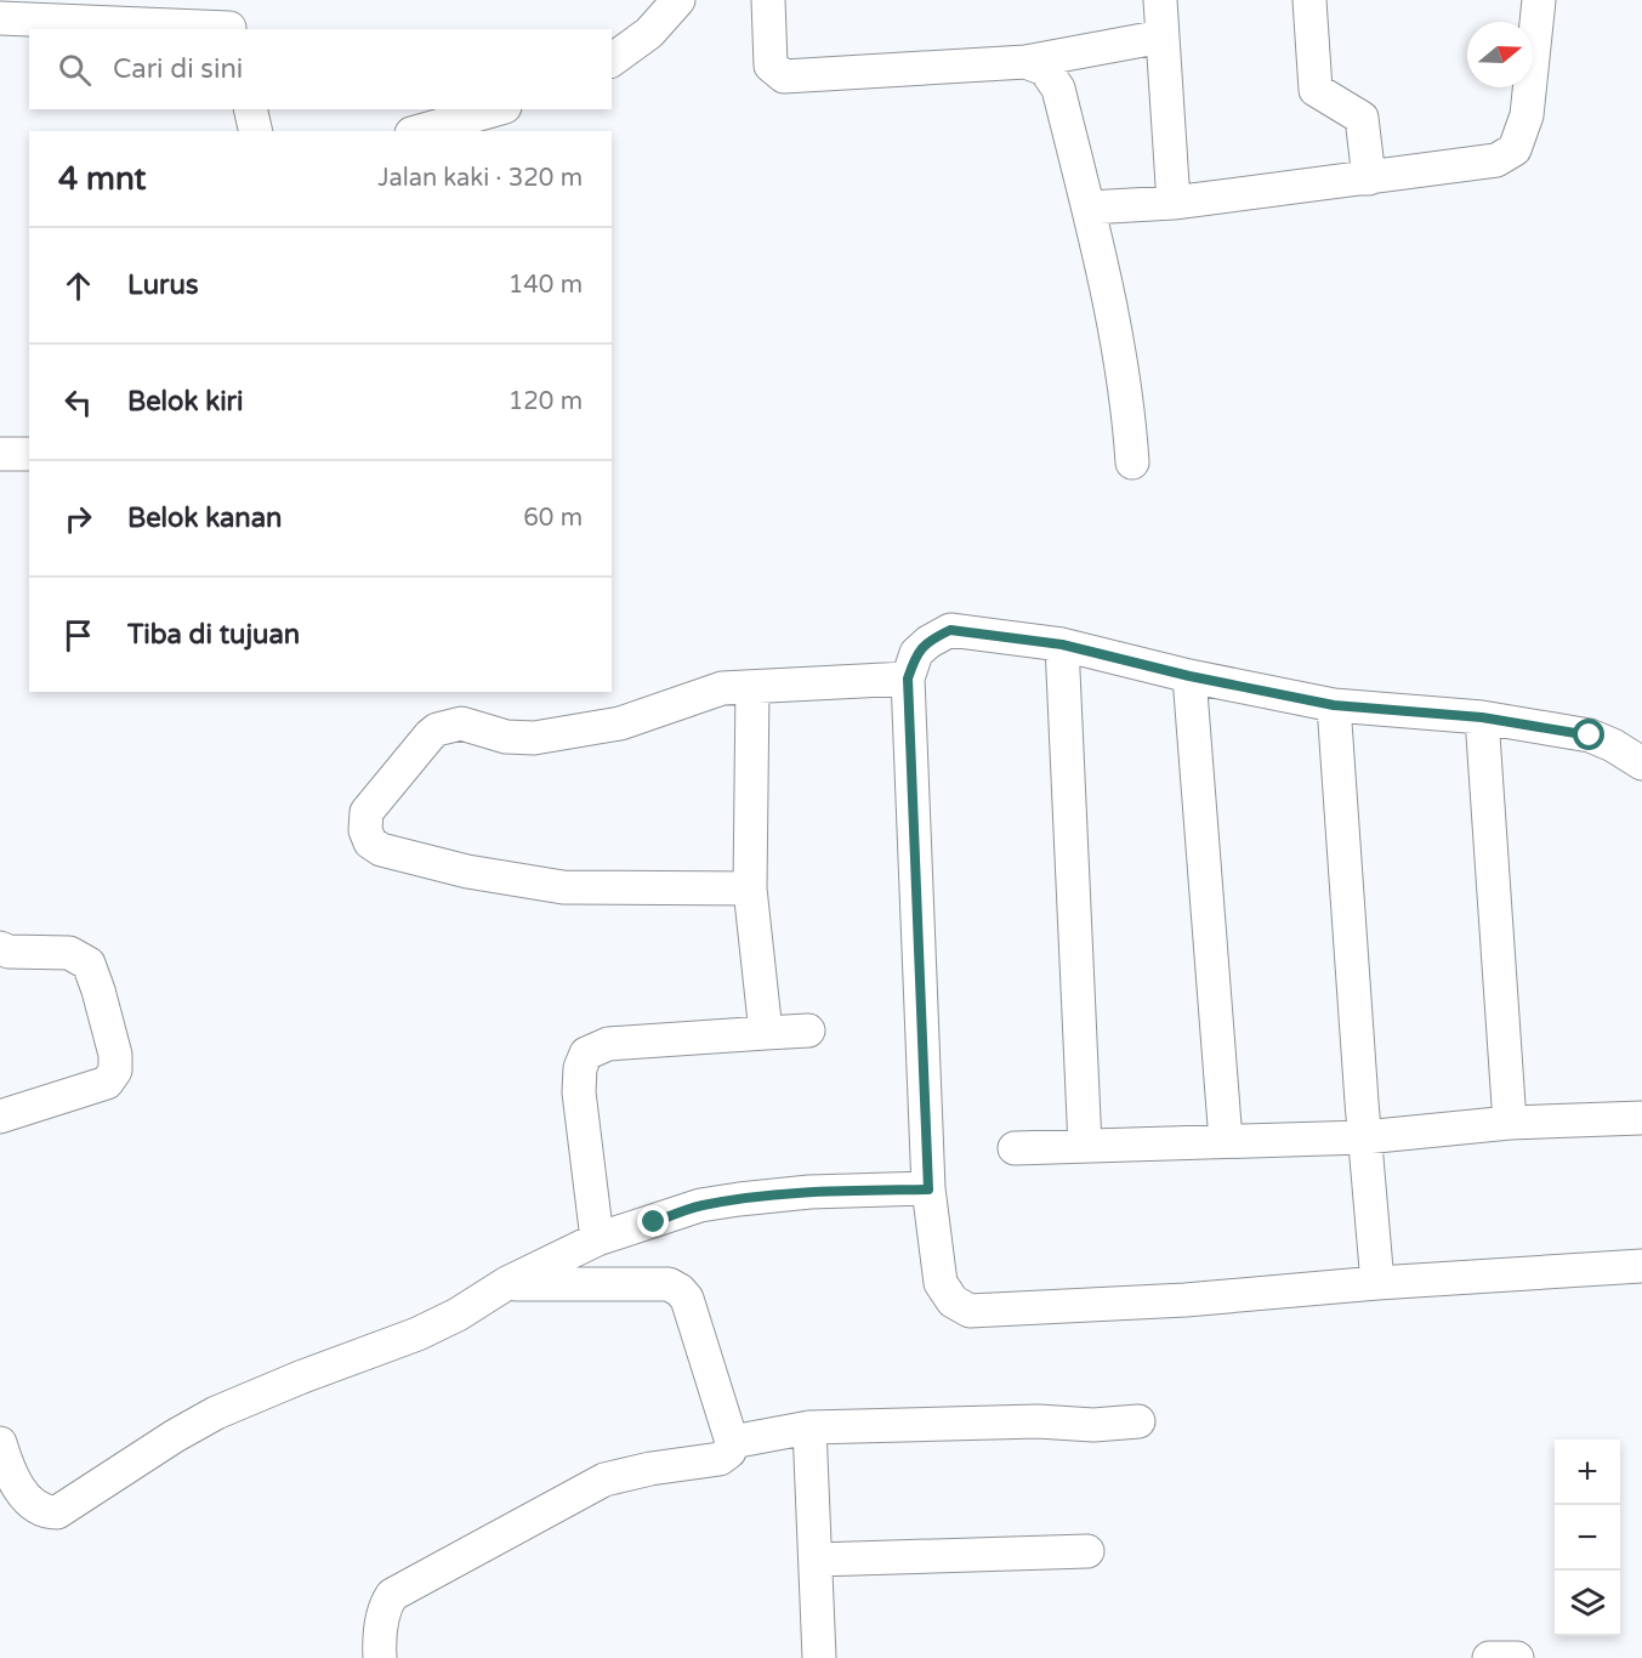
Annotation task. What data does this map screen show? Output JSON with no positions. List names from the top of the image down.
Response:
{
  "north": "right",
  "page": {
    "search": "Cari di sini",
    "heading": ["4 mnt", "Jalan kaki · 320 m"],
    "list": [
      ["Lurus", "140 m"],
      ["Belok kiri", "120 m"],
      ["Belok kanan", "60 m"],
      "Tiba di tujuan"
    ],
    "map_buttons": ["+", "−"]
  }
}
